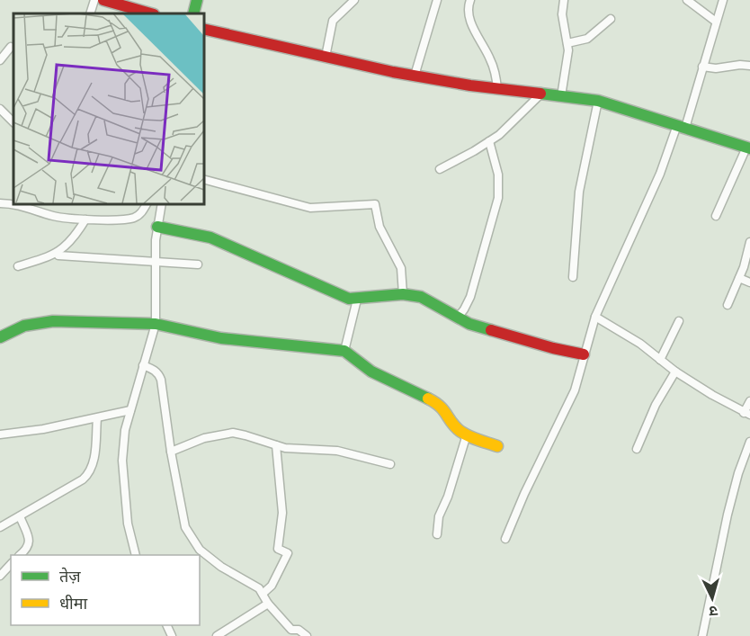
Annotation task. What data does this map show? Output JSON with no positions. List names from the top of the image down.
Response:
{
  "legend": ["तेज़", "धीमा"],
  "north": "bottom"
}
